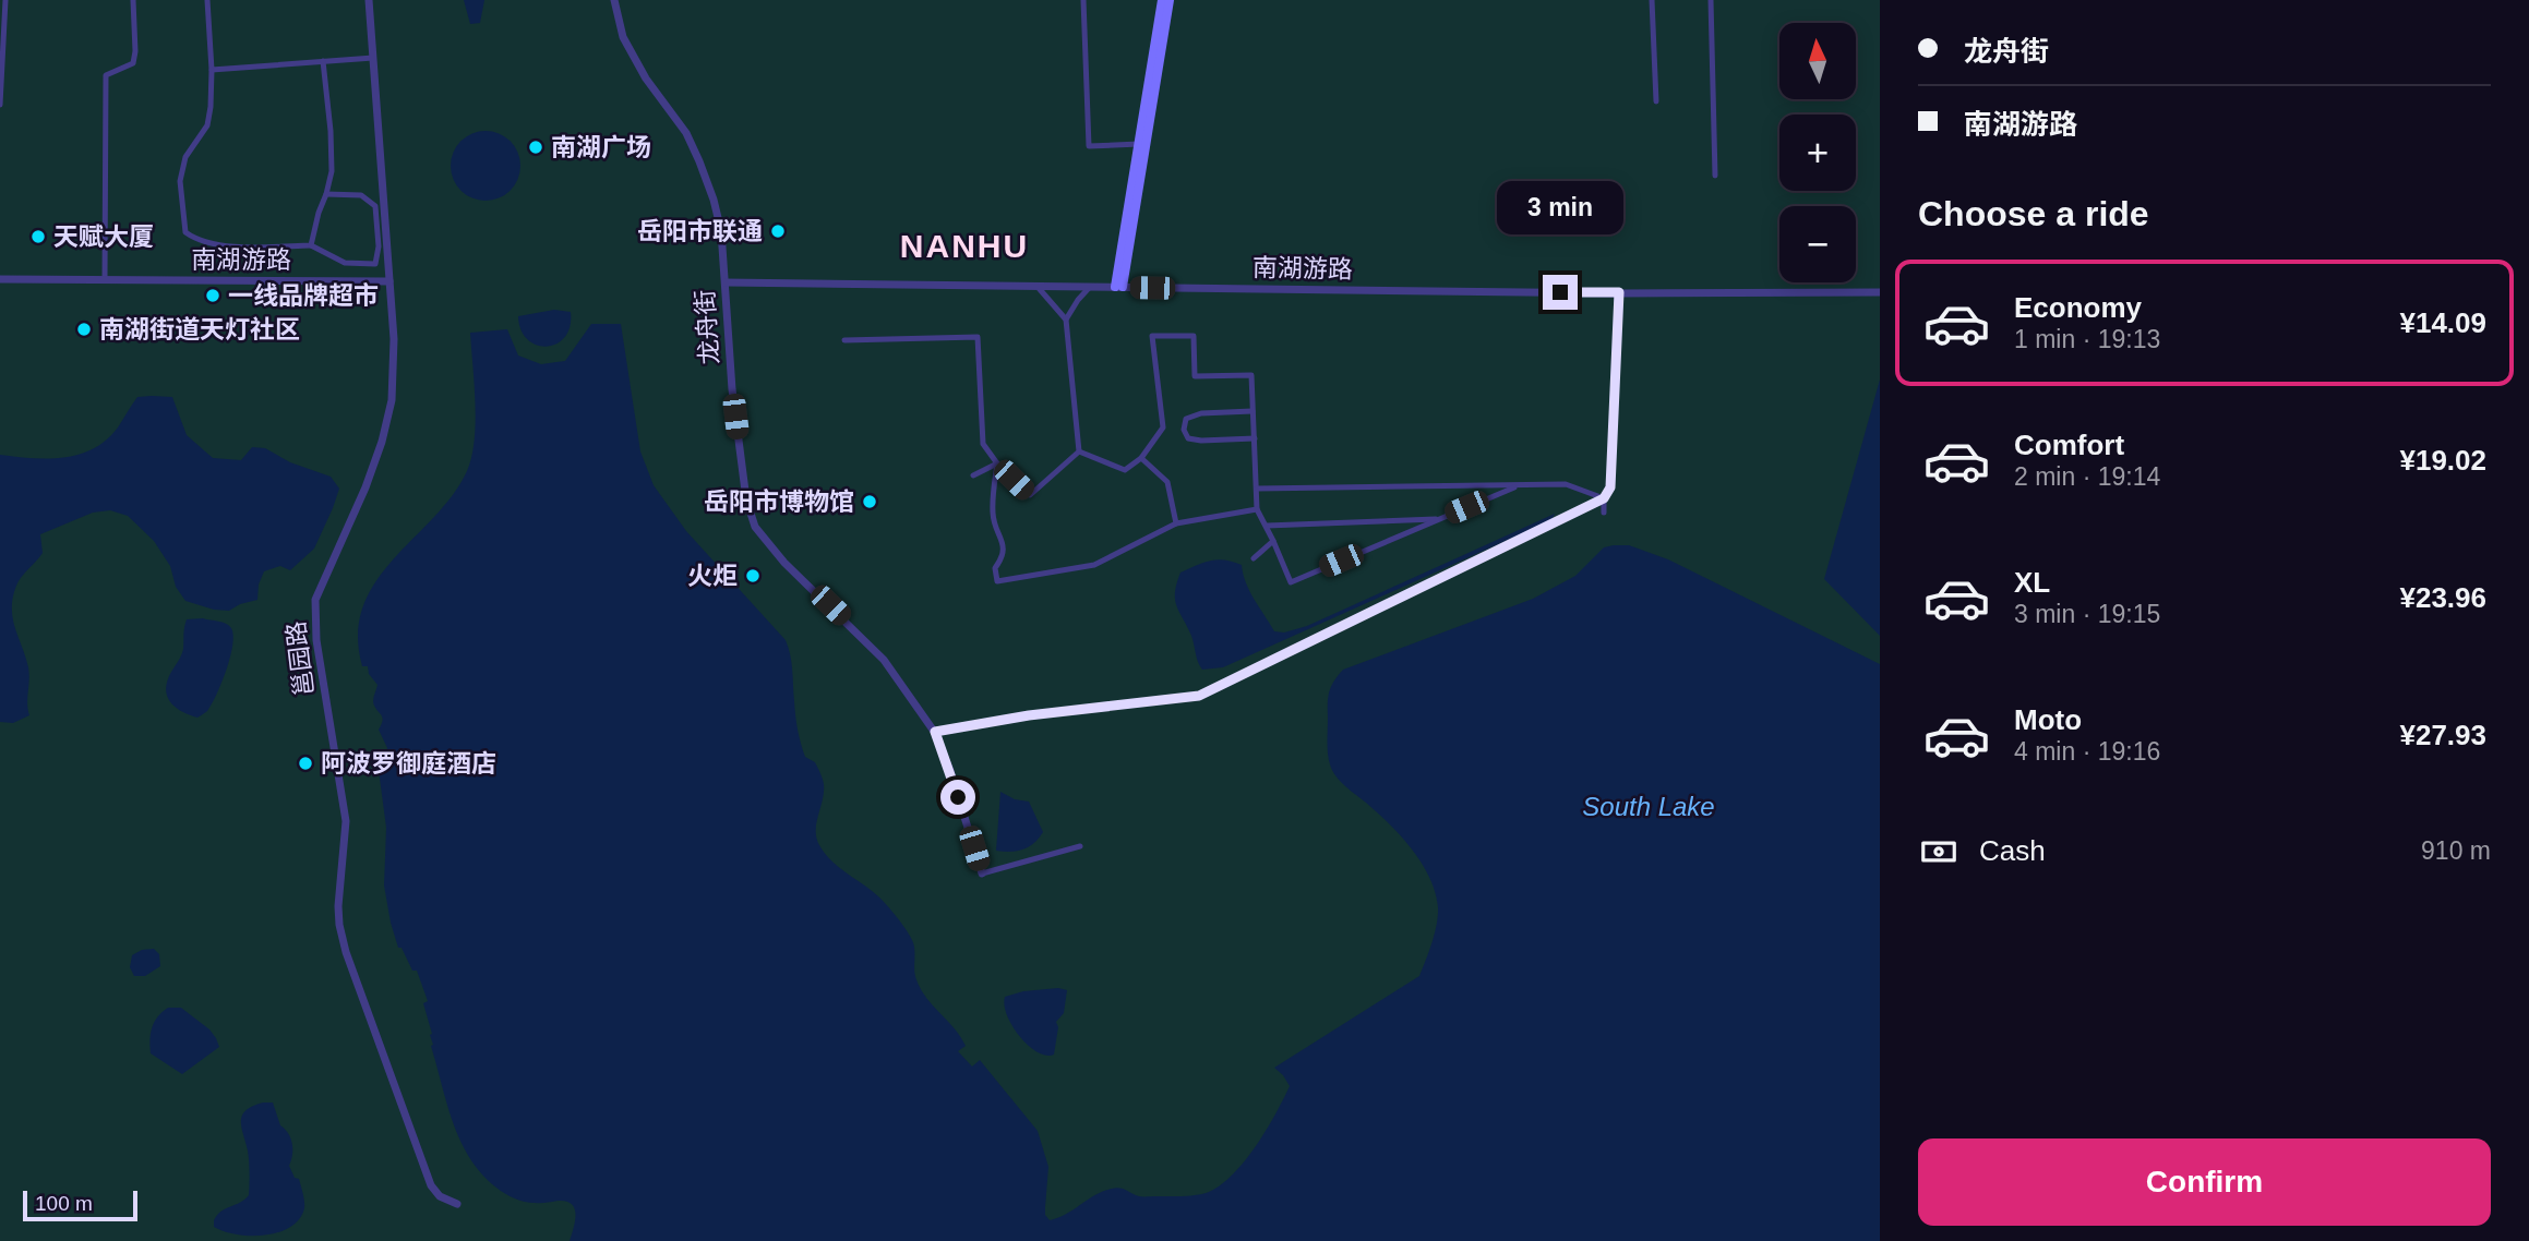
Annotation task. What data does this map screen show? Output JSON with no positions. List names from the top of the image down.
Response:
{
  "streets": {
    "street": ["南湖游路", "龙舟街", "邕园路"]
  },
  "crossings": [
    ["南湖游路", "龙舟街"],
    ["南湖游路", "邕园路"]
  ],
  "districts": ["NANHU"],
  "water": ["South Lake"],
  "places": [
    "南湖广场",
    "岳阳市联通",
    "天赋大厦",
    "一线品牌超市",
    "南湖街道天灯社区",
    "岳阳市博物馆",
    "火炬",
    "阿波罗御庭酒店"
  ],
  "scale_bar": "100 m",
  "north": "top",
  "page": {
    "banner": ["龙舟街", "南湖游路"],
    "map_buttons": ["+", "−"],
    "heading": "Choose a ride",
    "bubble": "3 min",
    "list": [
      {
        "name": "Economy",
        "note": "1 min · 19:13",
        "value": "¥14.09"
      },
      {
        "name": "Comfort",
        "note": "2 min · 19:14",
        "value": "¥19.02"
      },
      {
        "name": "XL",
        "note": "3 min · 19:15",
        "value": "¥23.96"
      },
      {
        "name": "Moto",
        "note": "4 min · 19:16",
        "value": "¥27.93"
      }
    ],
    "pay": ["Cash", "910 m"],
    "buttons": "Confirm",
    "scale": "100 m"
  }
}
